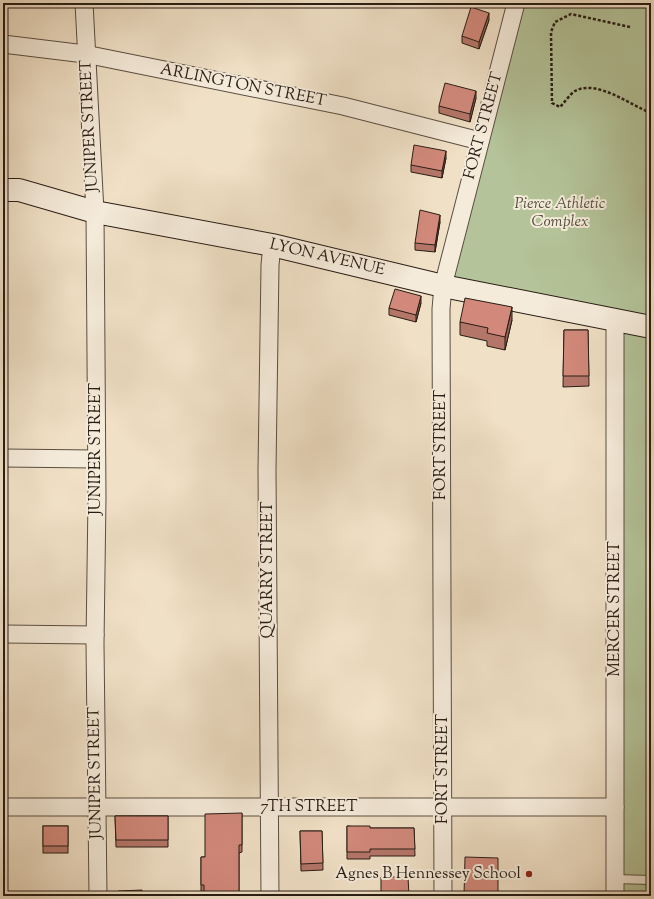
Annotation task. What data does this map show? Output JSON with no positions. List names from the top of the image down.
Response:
{
  "streets": {
    "street": [
      "ARLINGTON STREET",
      "JUNIPER STREET",
      "FORT STREET",
      "LYON AVENUE",
      "QUARRY STREET",
      "MERCER STREET",
      "7TH STREET"
    ]
  },
  "crossings": [
    ["ARLINGTON STREET", "JUNIPER STREET"],
    ["ARLINGTON STREET", "FORT STREET"],
    ["JUNIPER STREET", "LYON AVENUE"],
    ["JUNIPER STREET", "7TH STREET"],
    ["FORT STREET", "LYON AVENUE"],
    ["FORT STREET", "7TH STREET"],
    ["LYON AVENUE", "QUARRY STREET"],
    ["LYON AVENUE", "MERCER STREET"],
    ["QUARRY STREET", "7TH STREET"],
    ["MERCER STREET", "7TH STREET"]
  ],
  "parks": ["Pierce Athletic Complex"],
  "places": ["Agnes B Hennessey School"]
}
